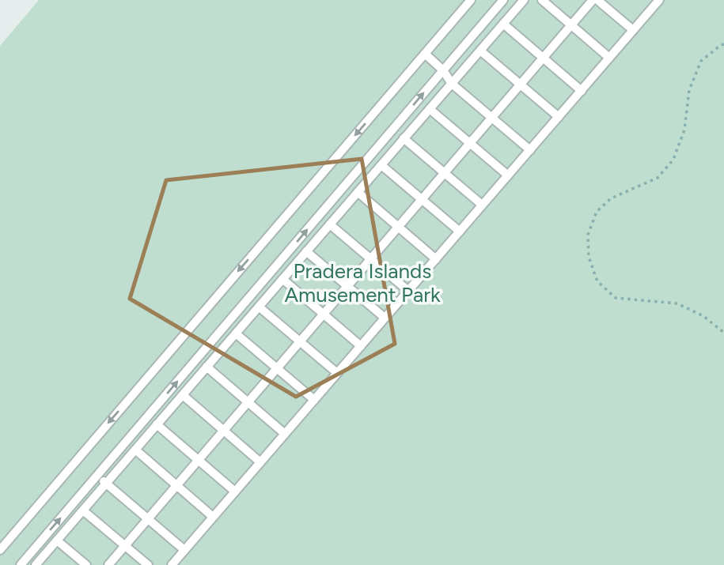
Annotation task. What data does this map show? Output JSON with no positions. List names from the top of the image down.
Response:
{
  "parks": ["Pradera Islands Amusement Park"]
}
